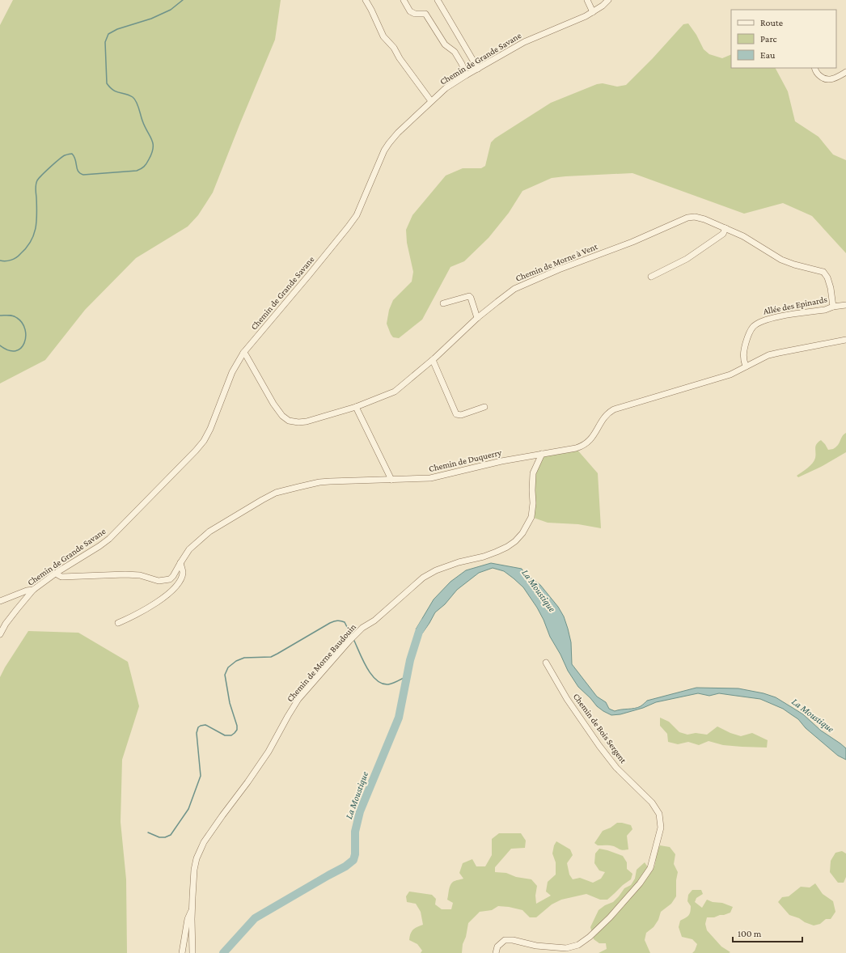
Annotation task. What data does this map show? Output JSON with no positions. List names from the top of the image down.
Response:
{
  "streets": {
    "street": [
      "Chemin de Grande Savane",
      "Chemin de Morne à Vent",
      "Allée des Epinards",
      "Chemin de Duquerry",
      "Chemin de Morne Baudouin",
      "Chemin de Bois Sergent"
    ]
  },
  "crossings": [
    ["Chemin de Grande Savane", "Chemin de Morne à Vent"],
    ["Chemin de Grande Savane", "Chemin de Duquerry"],
    ["Chemin de Morne à Vent", "Allée des Epinards"],
    ["Allée des Epinards", "Chemin de Duquerry"],
    ["Chemin de Duquerry", "Chemin de Morne Baudouin"]
  ],
  "water": ["La Moustique"],
  "legend": ["Route", "Parc", "Eau"],
  "scale_bar": "100 m"
}
